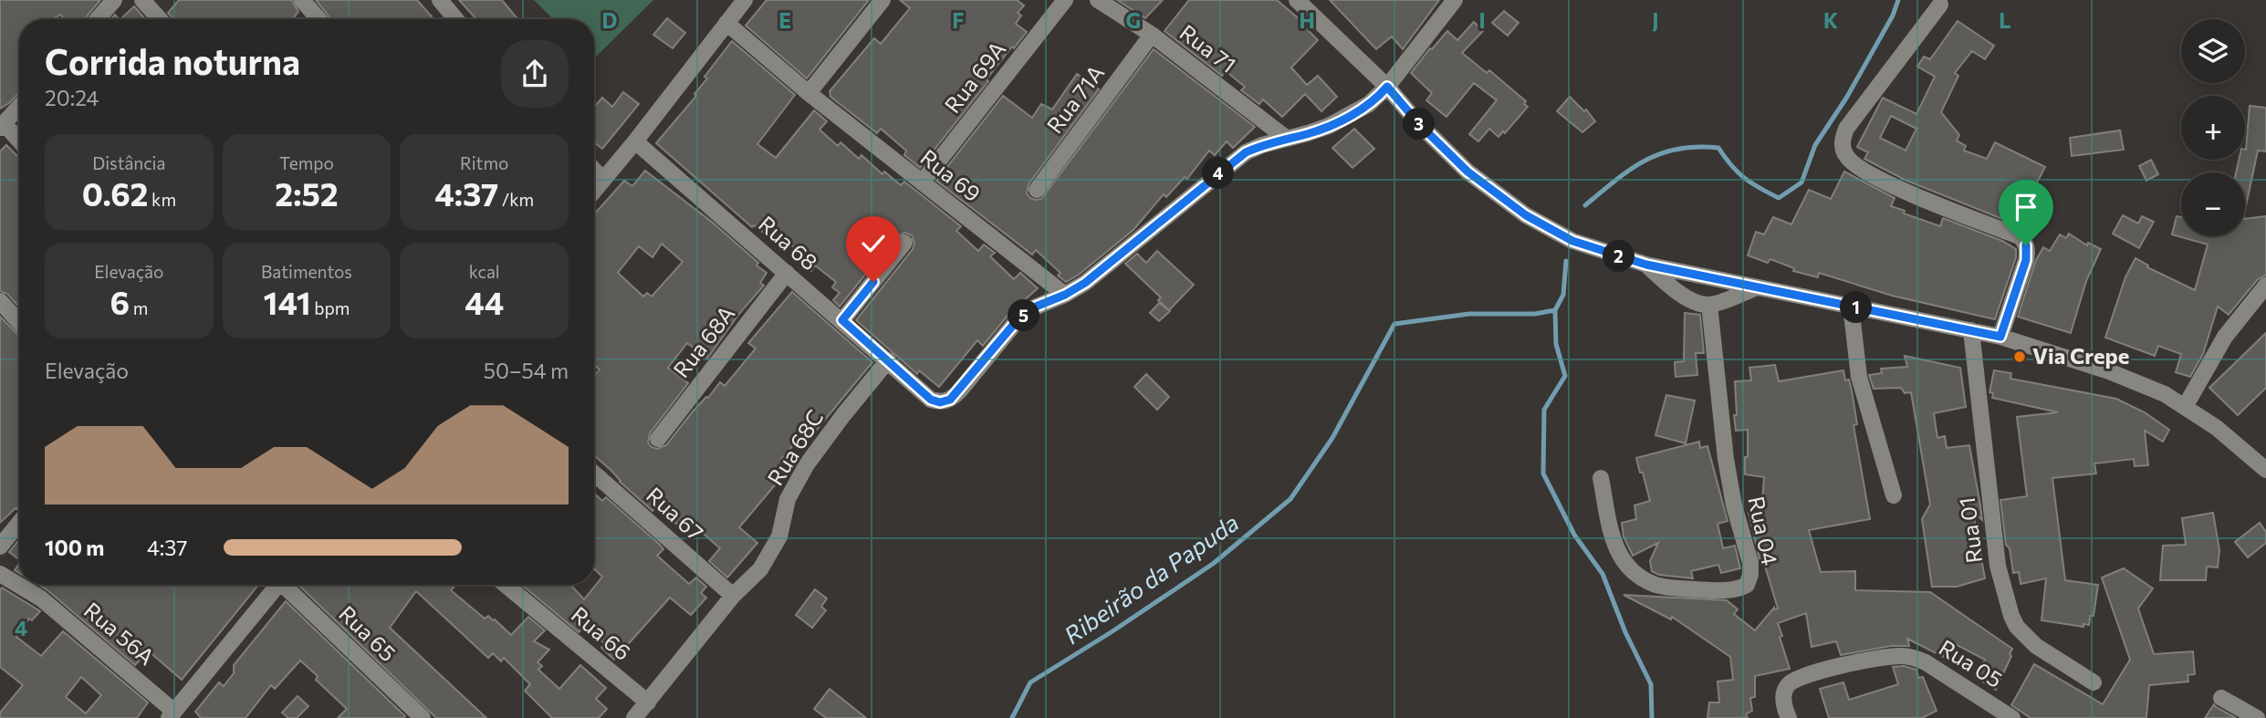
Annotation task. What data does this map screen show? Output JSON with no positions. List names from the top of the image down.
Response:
{
  "streets": {
    "street": [
      "Rua 71",
      "Rua 69A",
      "Rua 71A",
      "Rua 69",
      "Rua 68",
      "Rua 68A",
      "Rua 68C",
      "Rua 67",
      "Rua 01",
      "Rua 04",
      "Rua 56A",
      "Rua 65",
      "Rua 66",
      "Rua 05"
    ]
  },
  "crossings": [
    ["Rua 71", "Rua 71A"],
    ["Rua 69A", "Rua 69"],
    ["Rua 69", "Rua 68"],
    ["Rua 68", "Rua 68A"],
    ["Rua 68", "Rua 68C"],
    ["Rua 68C", "Rua 67"],
    ["Rua 68C", "Rua 66"]
  ],
  "water": ["Ribeirão da Papuda"],
  "places": ["Via Crepe"],
  "page": {
    "map_buttons": ["+", "−"],
    "heading": ["Corrida noturna", "20:24"],
    "pins": [
      "3",
      "4",
      "2",
      "1",
      "5"
    ],
    "stats": [
      ["Distância", "0.62 km"],
      ["Tempo", "2:52"],
      ["Ritmo", "4:37 /km"],
      ["Elevação", "6 m"],
      ["Batimentos", "141 bpm"],
      ["kcal", "44"]
    ],
    "chart": ["Elevação", "50–54 m"],
    "list": [
      {
        "name": "100 m",
        "note": "4:37"
      }
    ]
  },
  "grid": {
    "columns": [
      "D",
      "E",
      "F",
      "G",
      "H",
      "I",
      "J",
      "K",
      "L"
    ],
    "rows": ["4"]
  }
}
